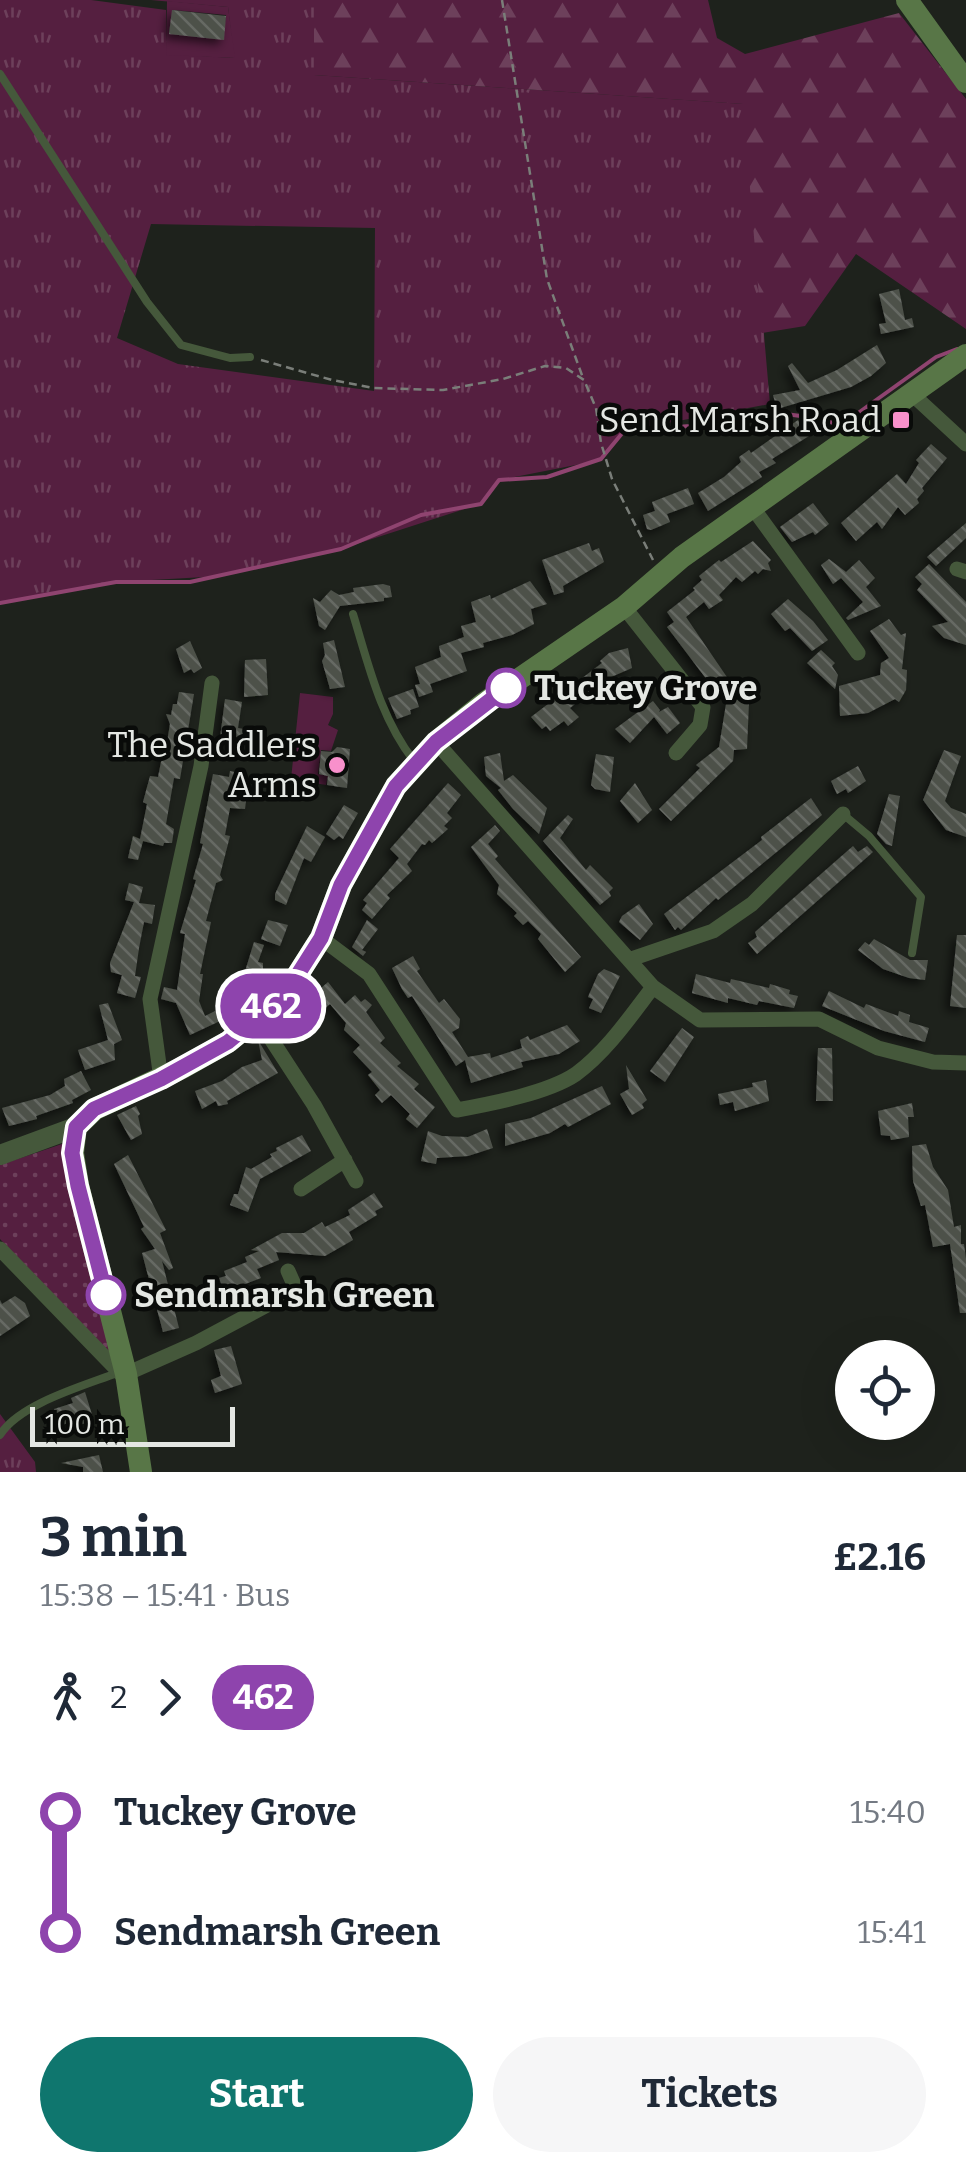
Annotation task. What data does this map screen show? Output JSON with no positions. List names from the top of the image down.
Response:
{
  "places": {
    "transit": ["Send Marsh Road"],
    "other": ["Tuckey Grove", "The Saddlers Arms", "Sendmarsh Green"]
  },
  "lines": ["bus line 462"],
  "scale_bar": "100 m",
  "page": {
    "on_map": "462",
    "scale": "100 m",
    "heading": ["3 min", "15:38 – 15:41 · Bus", "£2.16"],
    "legs": ["2", "462"],
    "list": [
      {
        "name": "Tuckey Grove",
        "value": "15:40"
      },
      {
        "name": "Sendmarsh Green",
        "value": "15:41"
      }
    ],
    "buttons": ["Start", "Tickets"]
  }
}
